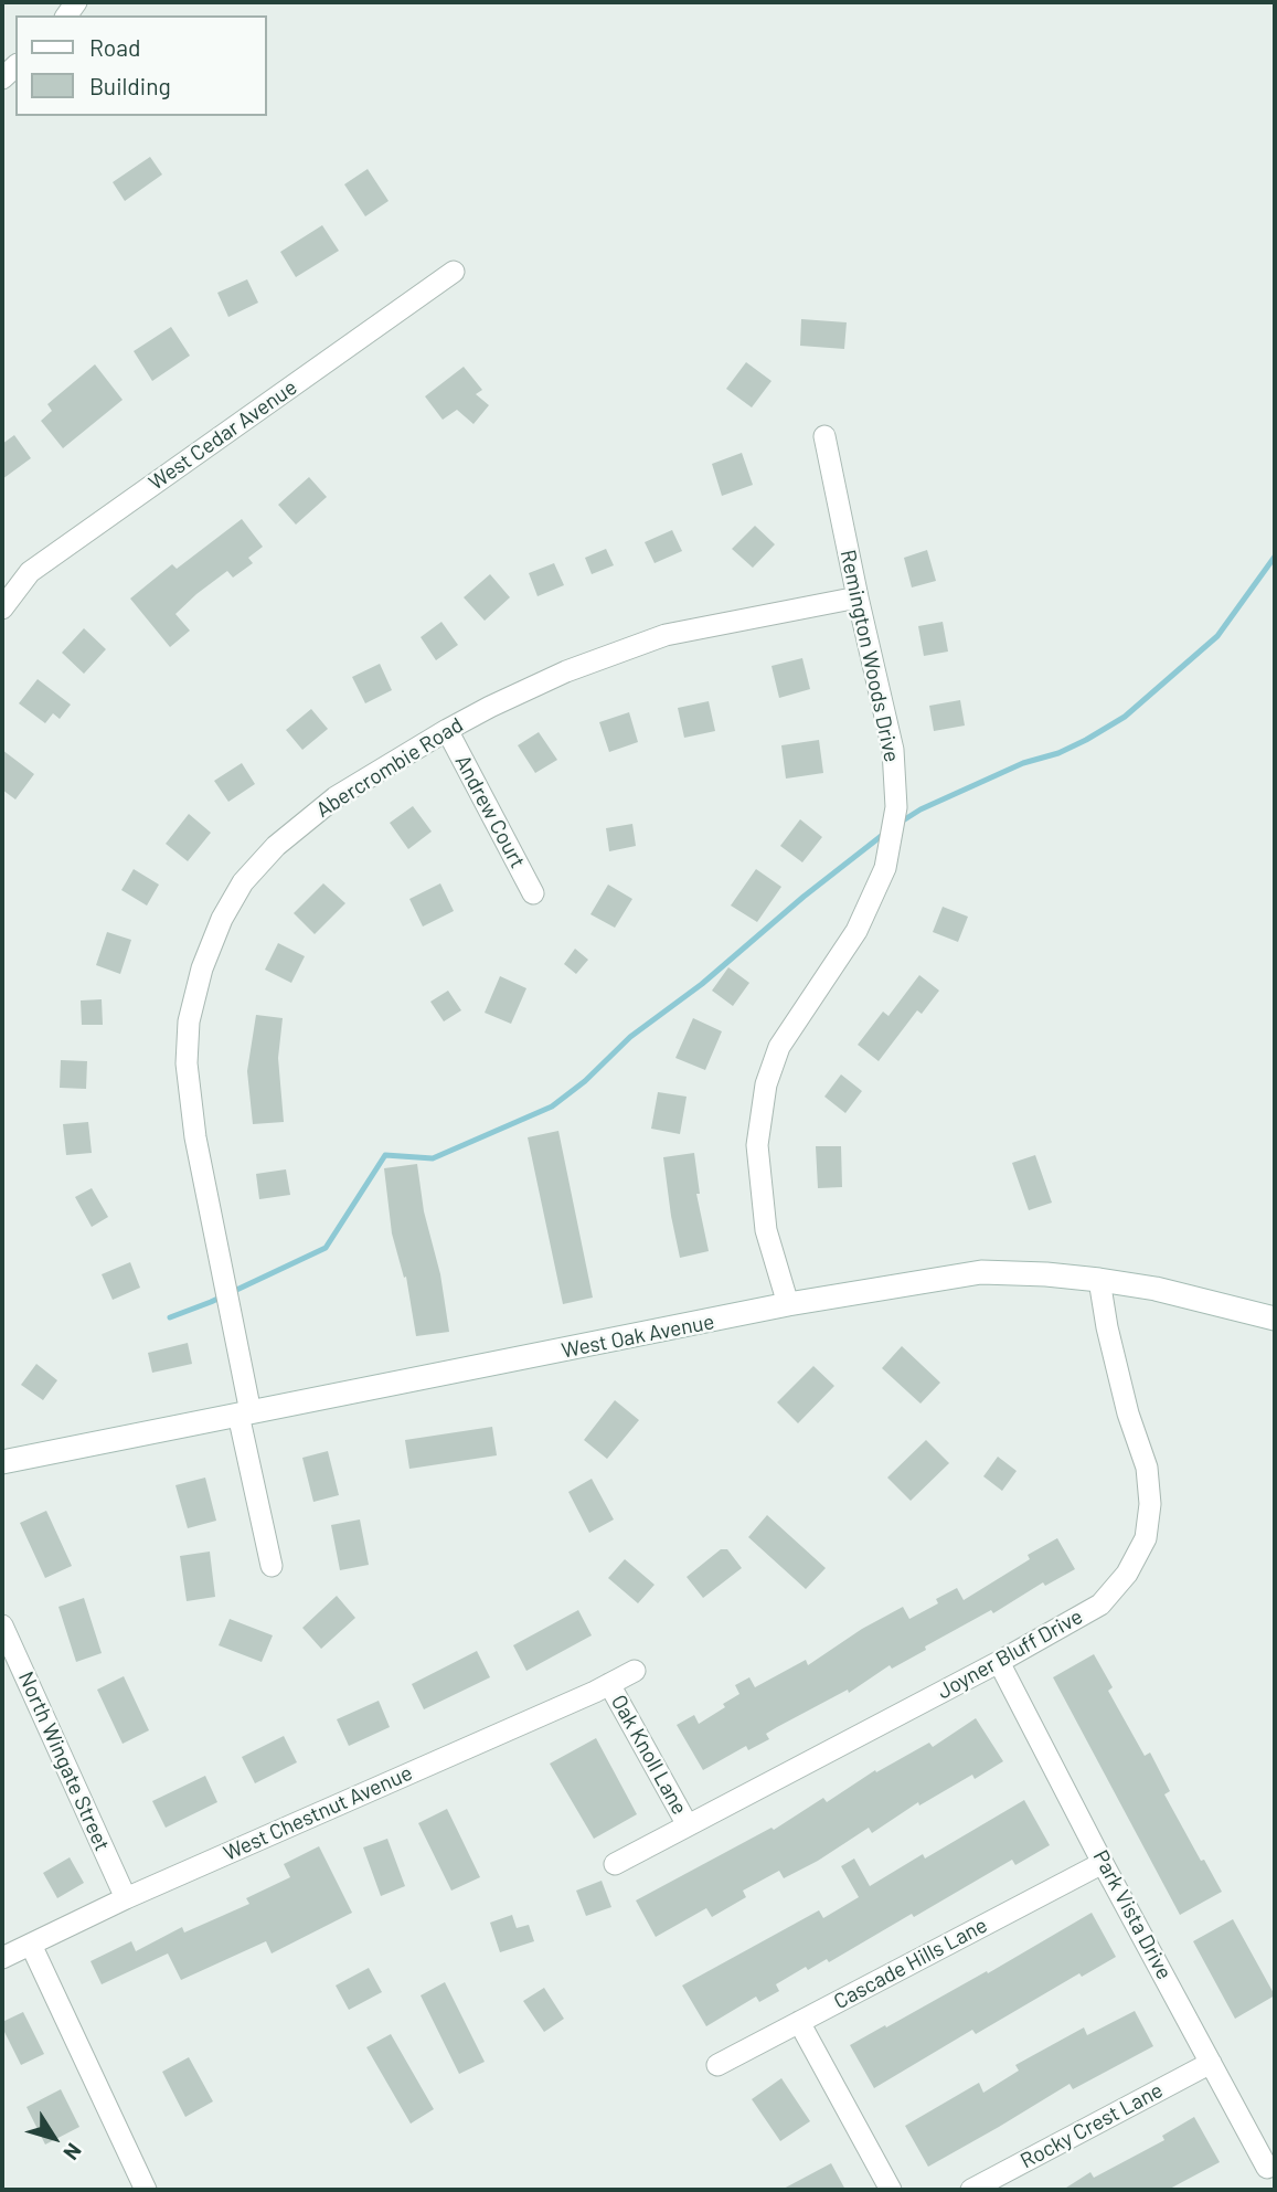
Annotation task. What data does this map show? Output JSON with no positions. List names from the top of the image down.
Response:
{
  "streets": {
    "street": [
      "West Cedar Avenue",
      "Remington Woods Drive",
      "Abercrombie Road",
      "Andrew Court",
      "West Oak Avenue",
      "Joyner Bluff Drive",
      "Oak Knoll Lane",
      "North Wingate Street",
      "West Chestnut Avenue",
      "Park Vista Drive",
      "Cascade Hills Lane",
      "Rocky Crest Lane"
    ]
  },
  "crossings": [
    ["Remington Woods Drive", "Abercrombie Road"],
    ["Remington Woods Drive", "West Oak Avenue"],
    ["Abercrombie Road", "Andrew Court"],
    ["Abercrombie Road", "West Oak Avenue"],
    ["West Oak Avenue", "Joyner Bluff Drive"],
    ["Joyner Bluff Drive", "Oak Knoll Lane"],
    ["Joyner Bluff Drive", "Park Vista Drive"],
    ["Oak Knoll Lane", "West Chestnut Avenue"],
    ["North Wingate Street", "West Chestnut Avenue"],
    ["Park Vista Drive", "Cascade Hills Lane"],
    ["Park Vista Drive", "Rocky Crest Lane"]
  ],
  "legend": ["Road", "Building"],
  "north": "bottom right"
}
